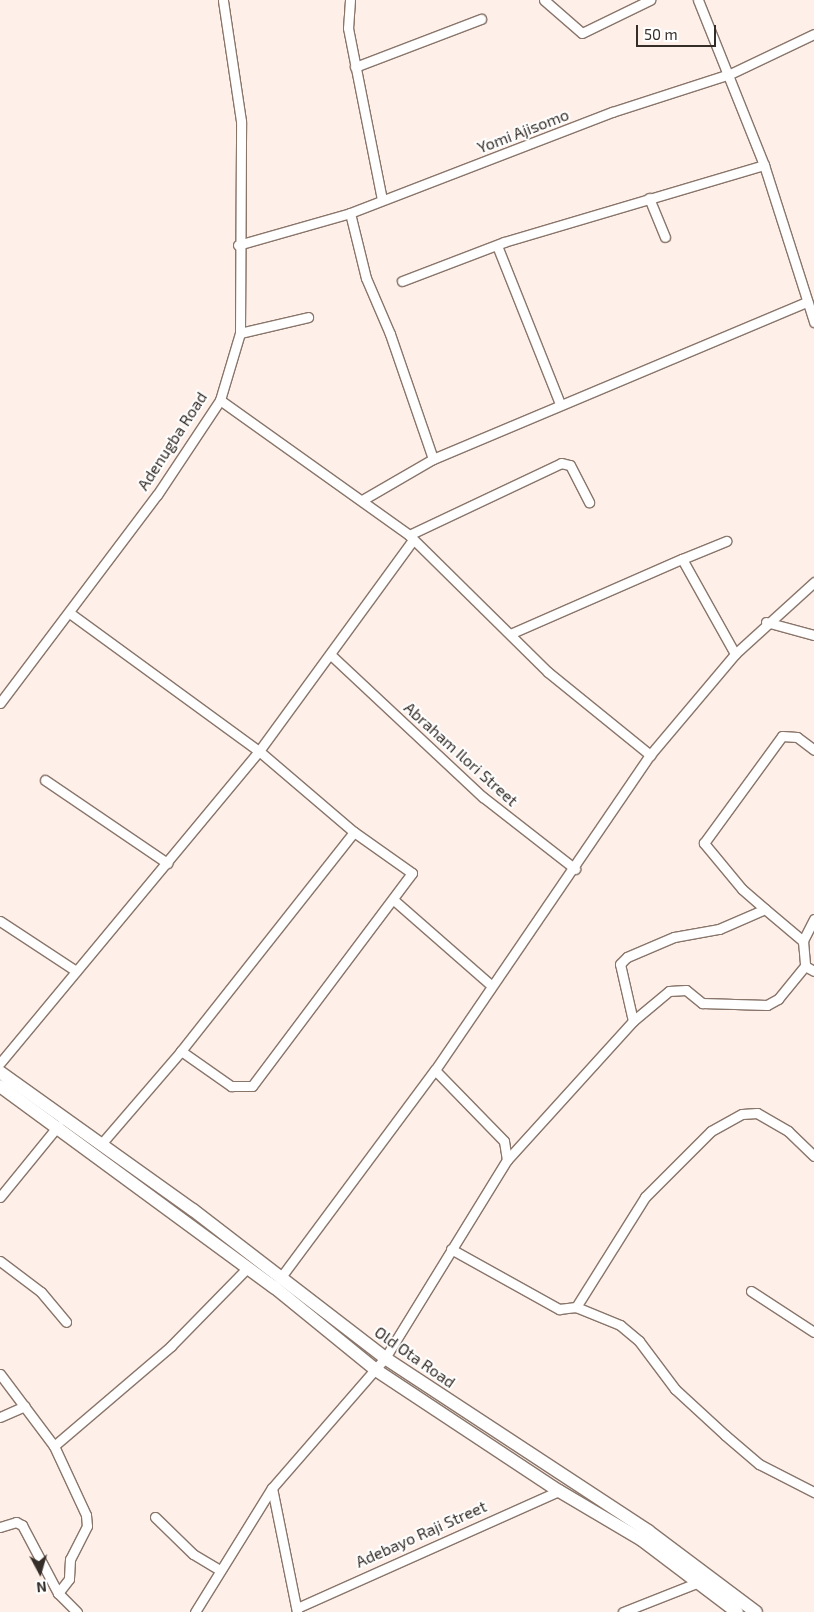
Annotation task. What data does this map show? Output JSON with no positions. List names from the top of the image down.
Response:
{
  "streets": {
    "street": [
      "Yomi Ajisomo",
      "Adenugba Road",
      "Abraham Ilori Street",
      "Old Ota Road",
      "Adebayo Raji Street"
    ]
  },
  "crossings": [
    ["Yomi Ajisomo", "Adenugba Road"],
    ["Old Ota Road", "Adebayo Raji Street"]
  ],
  "scale_bar": "50 m",
  "north": "bottom"
}
